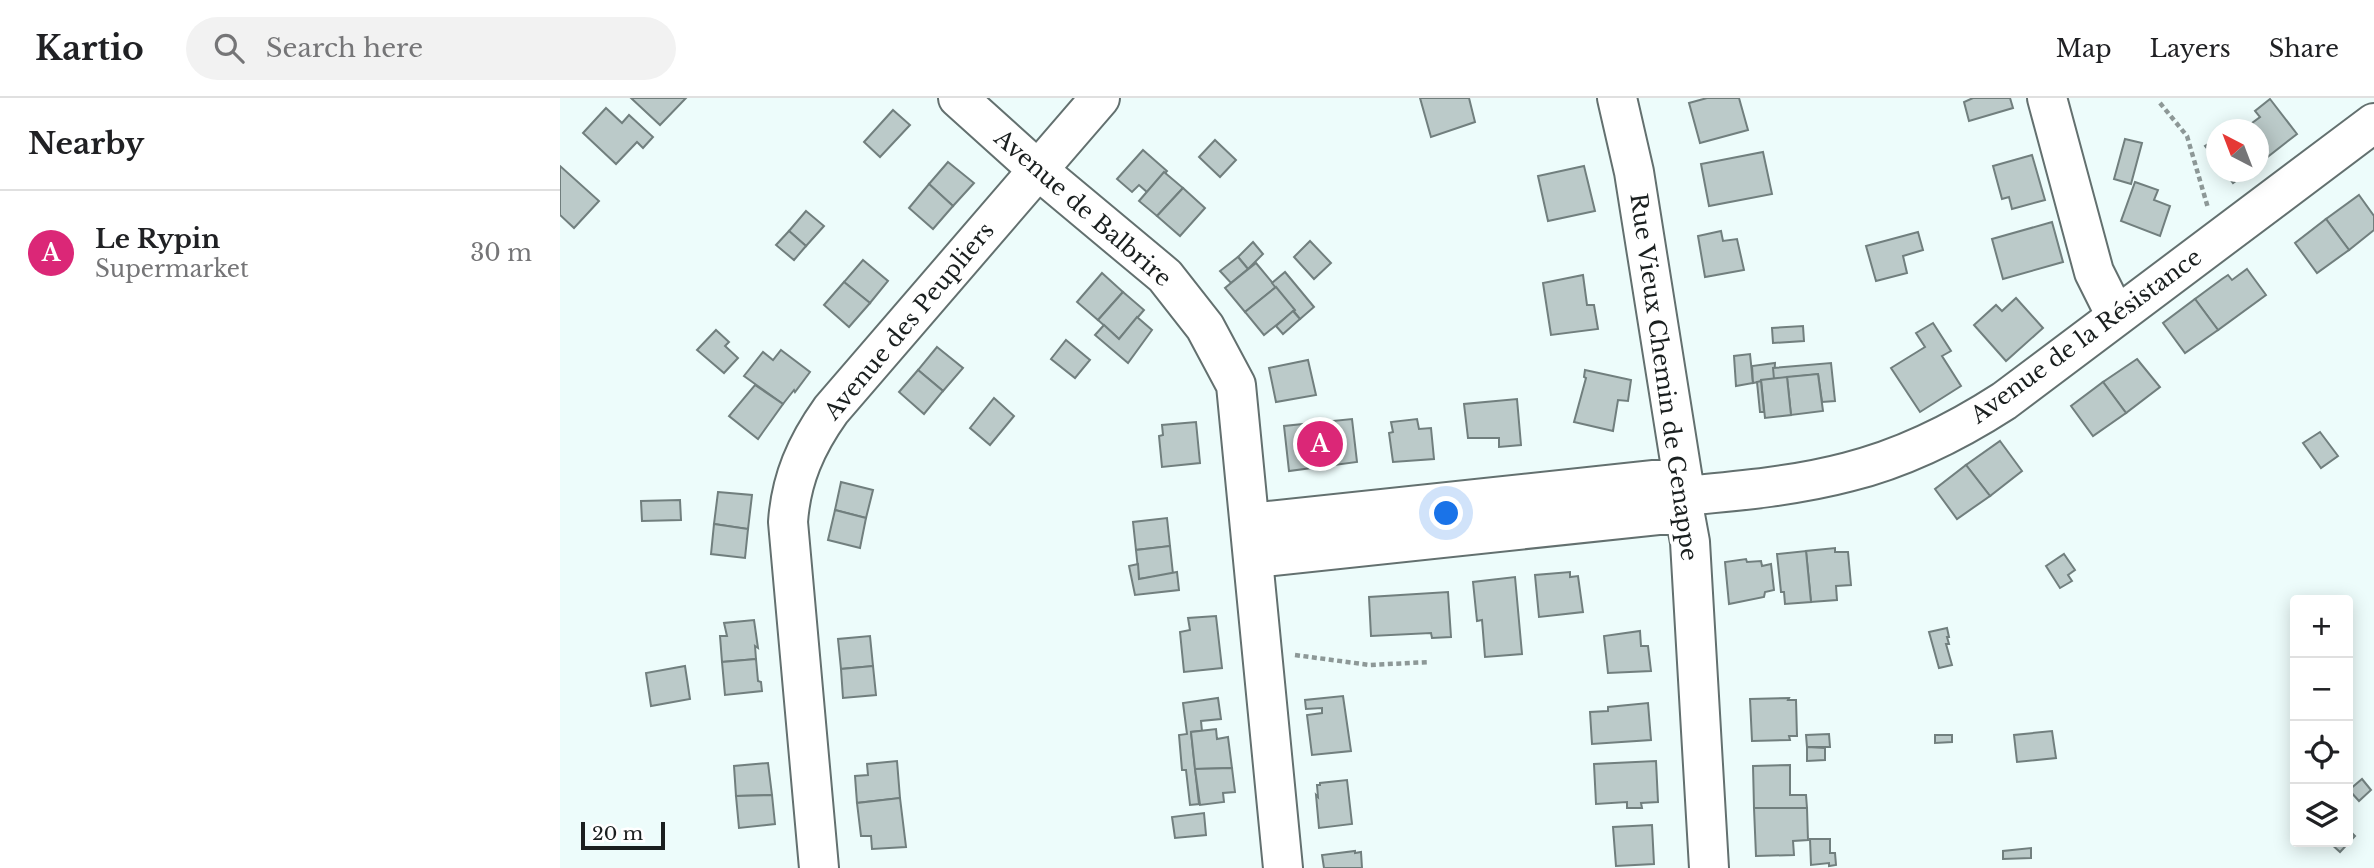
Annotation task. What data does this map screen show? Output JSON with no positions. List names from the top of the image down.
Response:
{
  "streets": {
    "street": [
      "Avenue de Balbrire",
      "Avenue des Peupliers",
      "Avenue de la Résistance",
      "Rue Vieux Chemin de Genappe"
    ]
  },
  "crossings": [
    ["Avenue de Balbrire", "Avenue des Peupliers"],
    ["Avenue de Balbrire", "Avenue de la Résistance"],
    ["Avenue de la Résistance", "Rue Vieux Chemin de Genappe"]
  ],
  "scale_bar": "20 m",
  "north": "top left",
  "page": {
    "header": "Kartio",
    "search": "Search here",
    "nav": ["Map", "Layers", "Share"],
    "heading": "Nearby",
    "list": [
      {
        "mark": "A",
        "name": "Le Rypin",
        "note": "Supermarket",
        "value": "30 m"
      }
    ],
    "pins": "A",
    "map_buttons": ["+", "−"],
    "scale": "20 m"
  }
}
